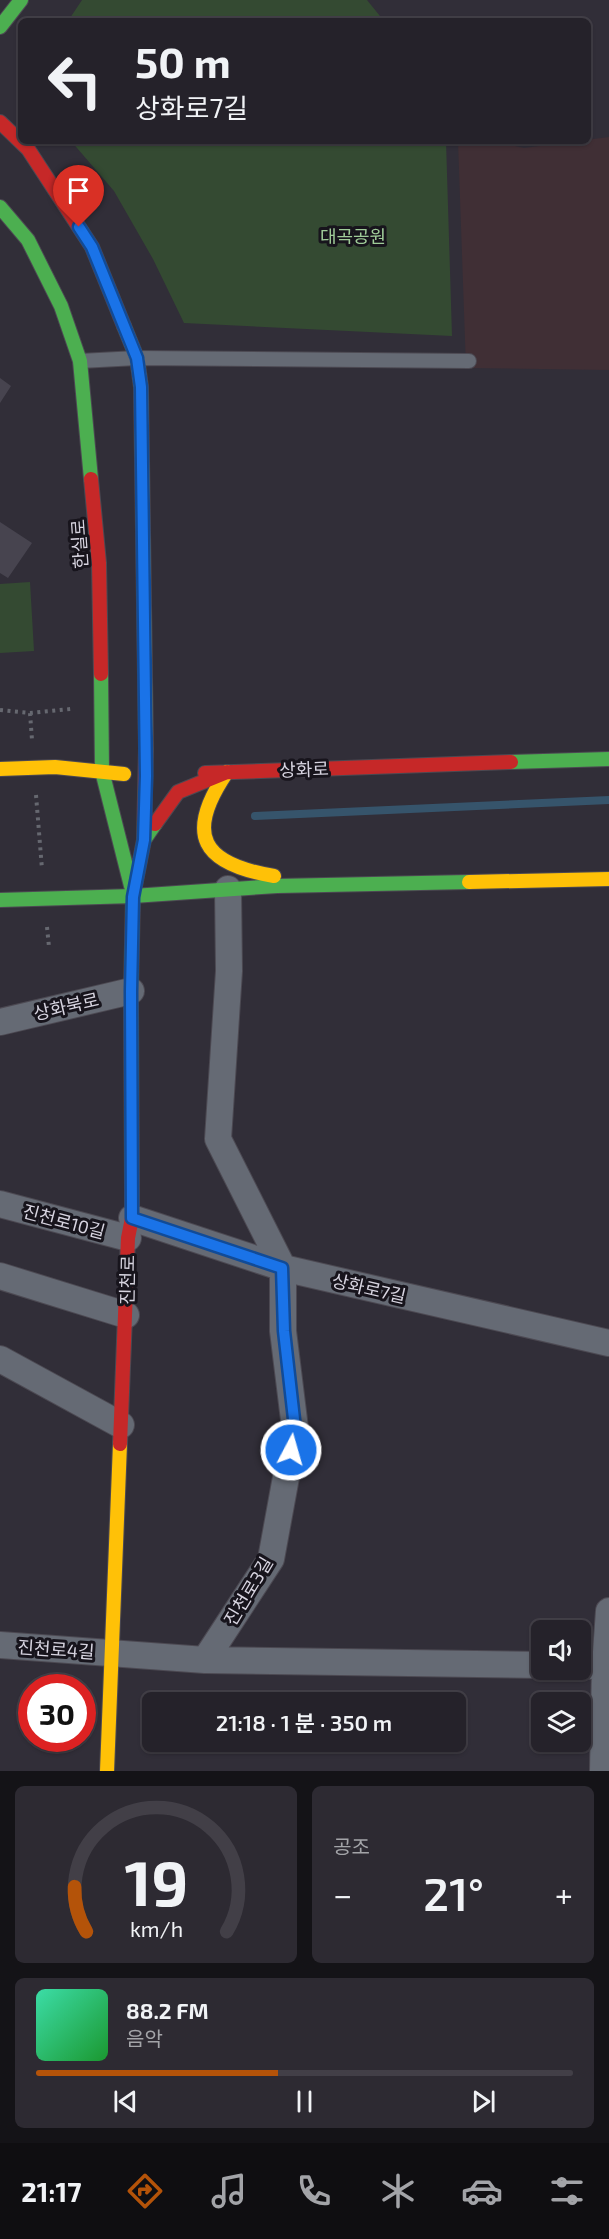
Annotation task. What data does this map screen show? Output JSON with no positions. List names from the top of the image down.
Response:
{
  "streets": {
    "main road": ["한실로", "상화로", "진천로"],
    "street": [
      "상화북로",
      "진천로10길",
      "상화로7길",
      "진천로3길",
      "진천로4길"
    ]
  },
  "crossings": [
    ["한실로", "진천로"],
    ["상화북로", "진천로"],
    ["진천로10길", "진천로"],
    ["진천로10길", "상화로7길"],
    ["진천로", "상화로7길"],
    ["진천로", "진천로4길"],
    ["상화로7길", "진천로3길"]
  ],
  "parks": ["대곡공원"],
  "page": {
    "turn": ["50 m", "상화로7길"],
    "limit": "30",
    "trip": "21:18 · 1 분 · 350 m",
    "tile": "공조",
    "heat": ["−", "21°", "+"],
    "song": ["88.2 FM", "음악"],
    "tabs": "21:17",
    "gauge": ["19", "km/h"]
  }
}
